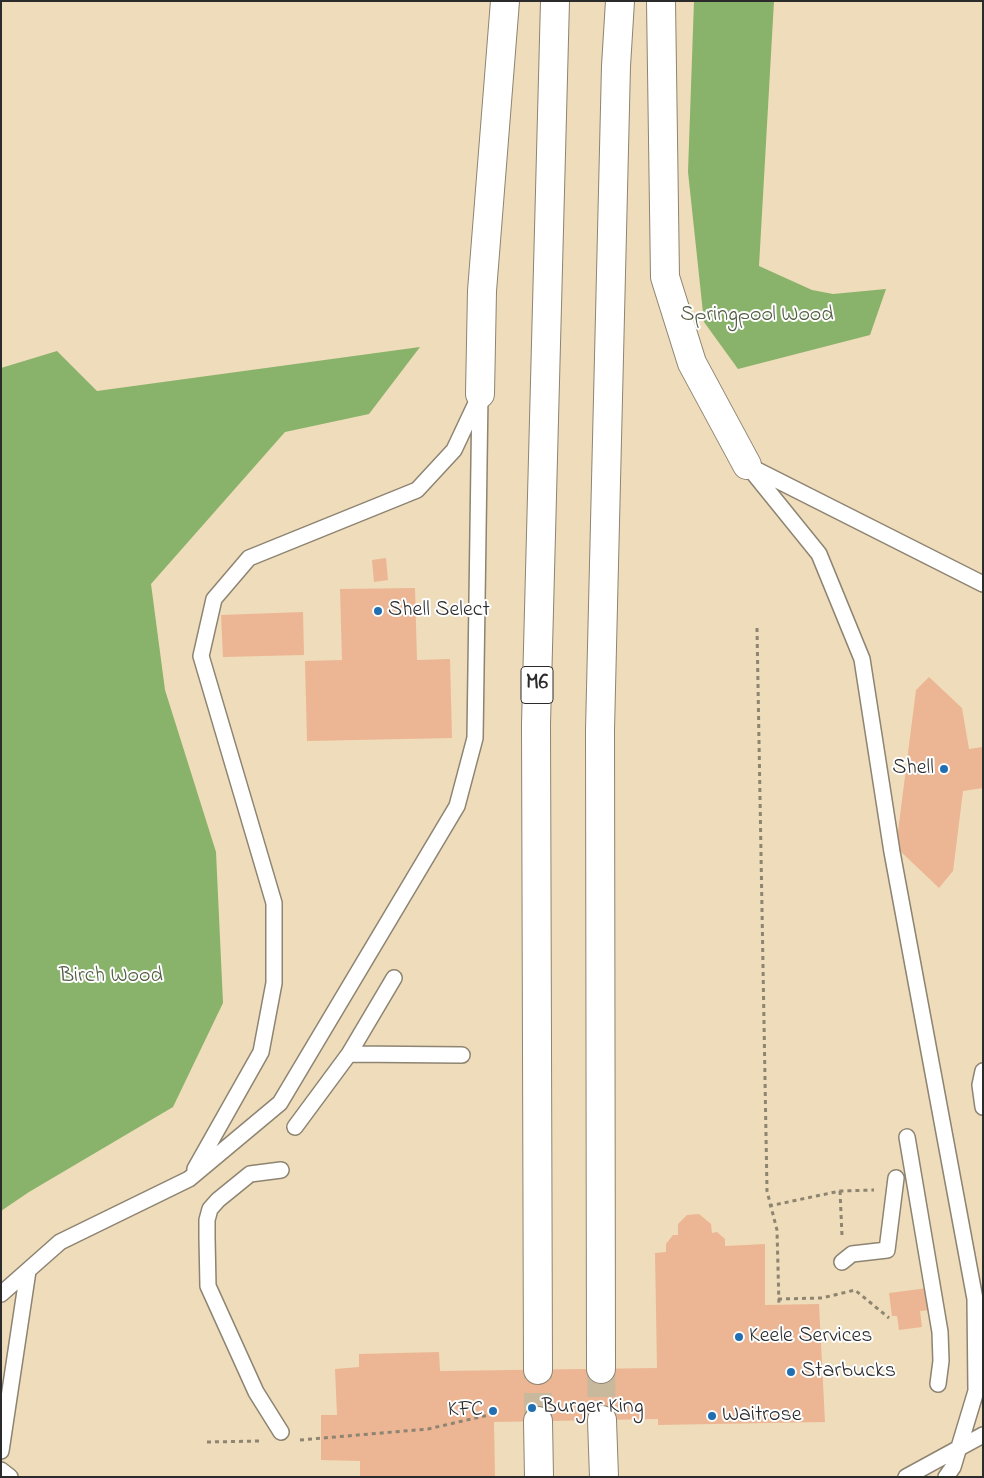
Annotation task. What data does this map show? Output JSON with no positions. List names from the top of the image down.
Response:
{
  "streets": {
    "highway": ["M6"]
  },
  "parks": ["Springpool Wood", "Birch Wood"],
  "places": [
    "Shell Select",
    "Shell",
    "Keele Services",
    "Starbucks",
    "Burger King",
    "KFC",
    "Waitrose"
  ]
}
